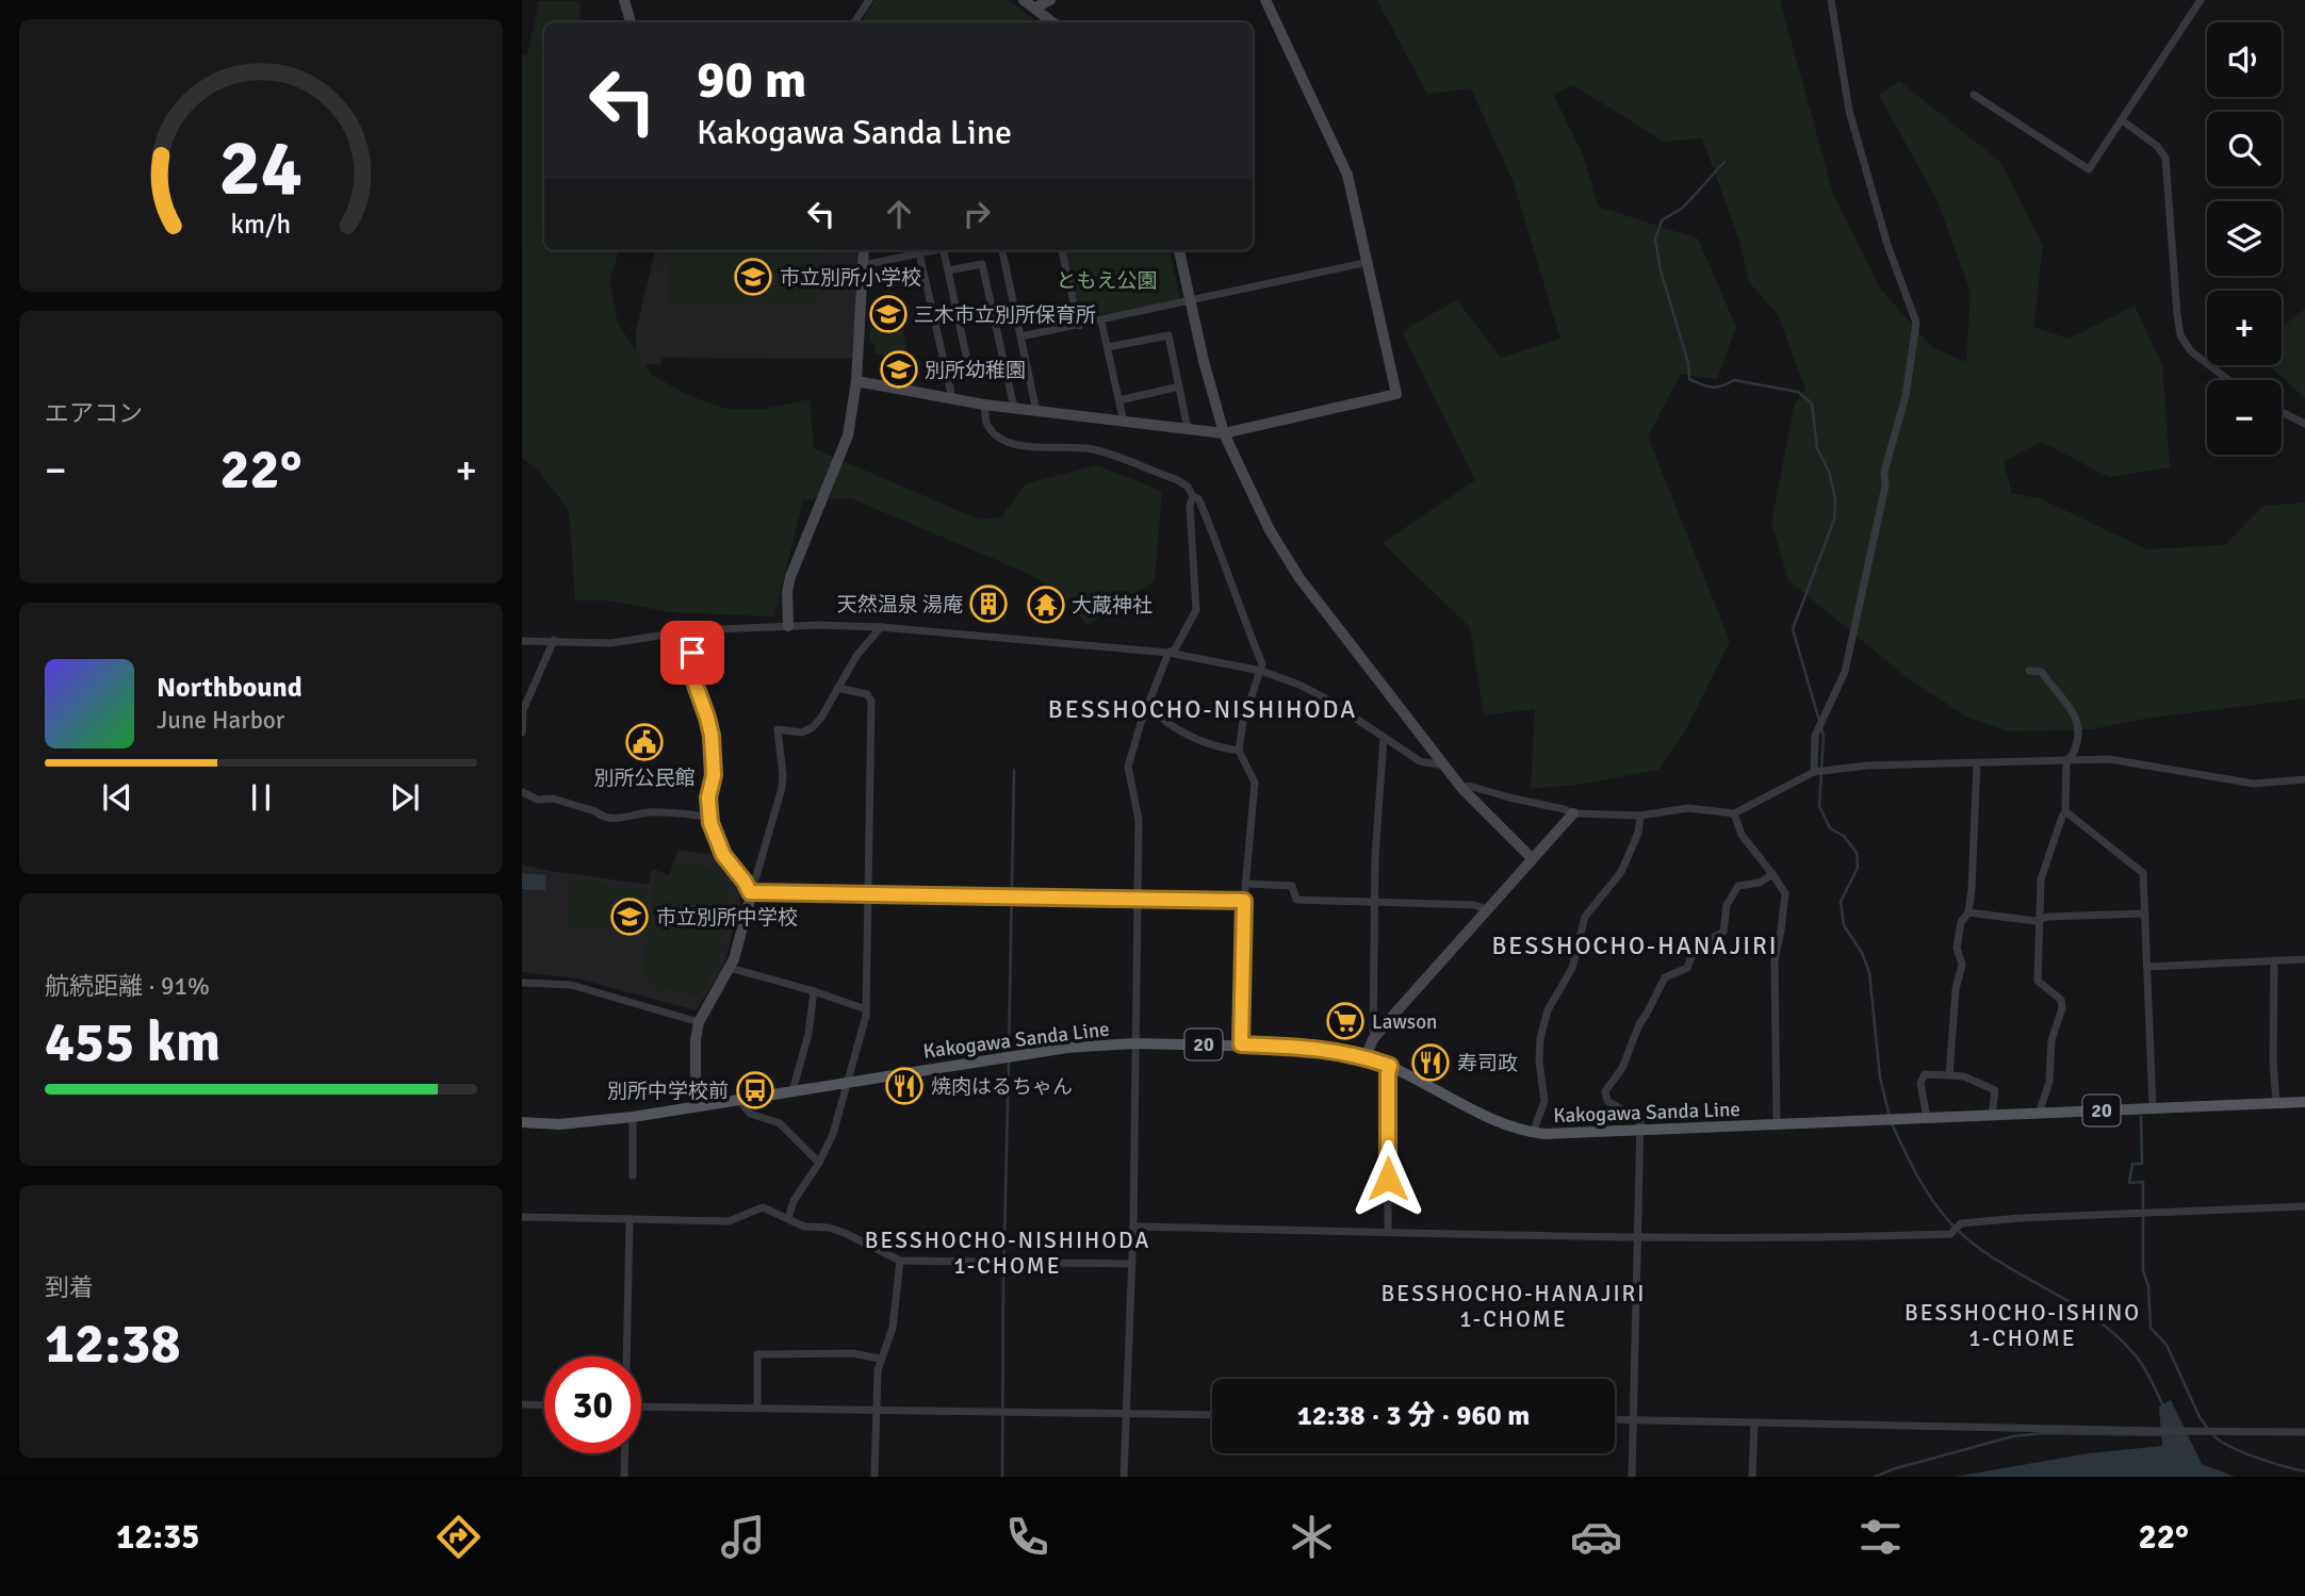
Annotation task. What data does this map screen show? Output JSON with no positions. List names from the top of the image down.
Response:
{
  "streets": {
    "main road": ["Kakogawa Sanda Line", "20"]
  },
  "districts": [
    "BESSHOCHO-NISHIHODA",
    "BESSHOCHO-HANAJIRI",
    "BESSHOCHO-NISHIHODA 1-CHOME",
    "BESSHOCHO-HANAJIRI 1-CHOME",
    "BESSHOCHO-ISHINO 1-CHOME"
  ],
  "parks": ["ともえ公園"],
  "places": {
    "school or university": [
      "市立別所小学校",
      "三木市立別所保育所",
      "別所幼稚園",
      "市立別所中学校"
    ],
    "building": ["天然温泉 湯庵"],
    "temple": ["大蔵神社"],
    "public building": ["別所公民館"],
    "supermarket": ["Lawson"],
    "restaurant": ["寿司政", "焼肉はるちゃん"],
    "bus stop": ["別所中学校前"]
  },
  "page": {
    "map_buttons": ["+", "−"],
    "turn": ["90 m", "Kakogawa Sanda Line"],
    "tile": [
      "エアコン",
      ["航続距離 · 91%", "455 km"],
      ["到着", "12:38"]
    ],
    "heat": ["−", "22°", "+"],
    "song": ["Northbound", "June Harbor"],
    "limit": "30",
    "trip": "12:38 · 3 分 · 960 m",
    "tabs": ["12:35", "22°"],
    "gauge": ["24", "km/h"]
  }
}
